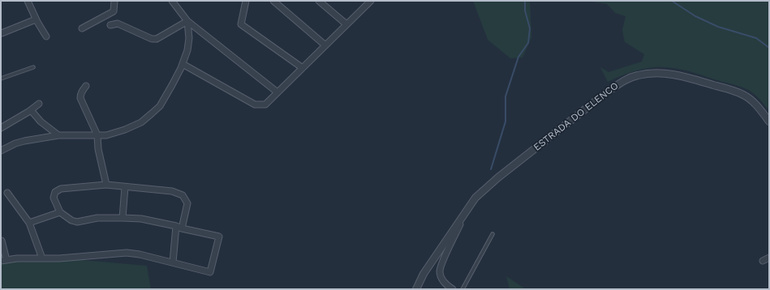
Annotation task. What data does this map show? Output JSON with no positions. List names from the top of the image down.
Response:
{
  "streets": {
    "street": ["ESTRADA DO ELENCO"]
  }
}
